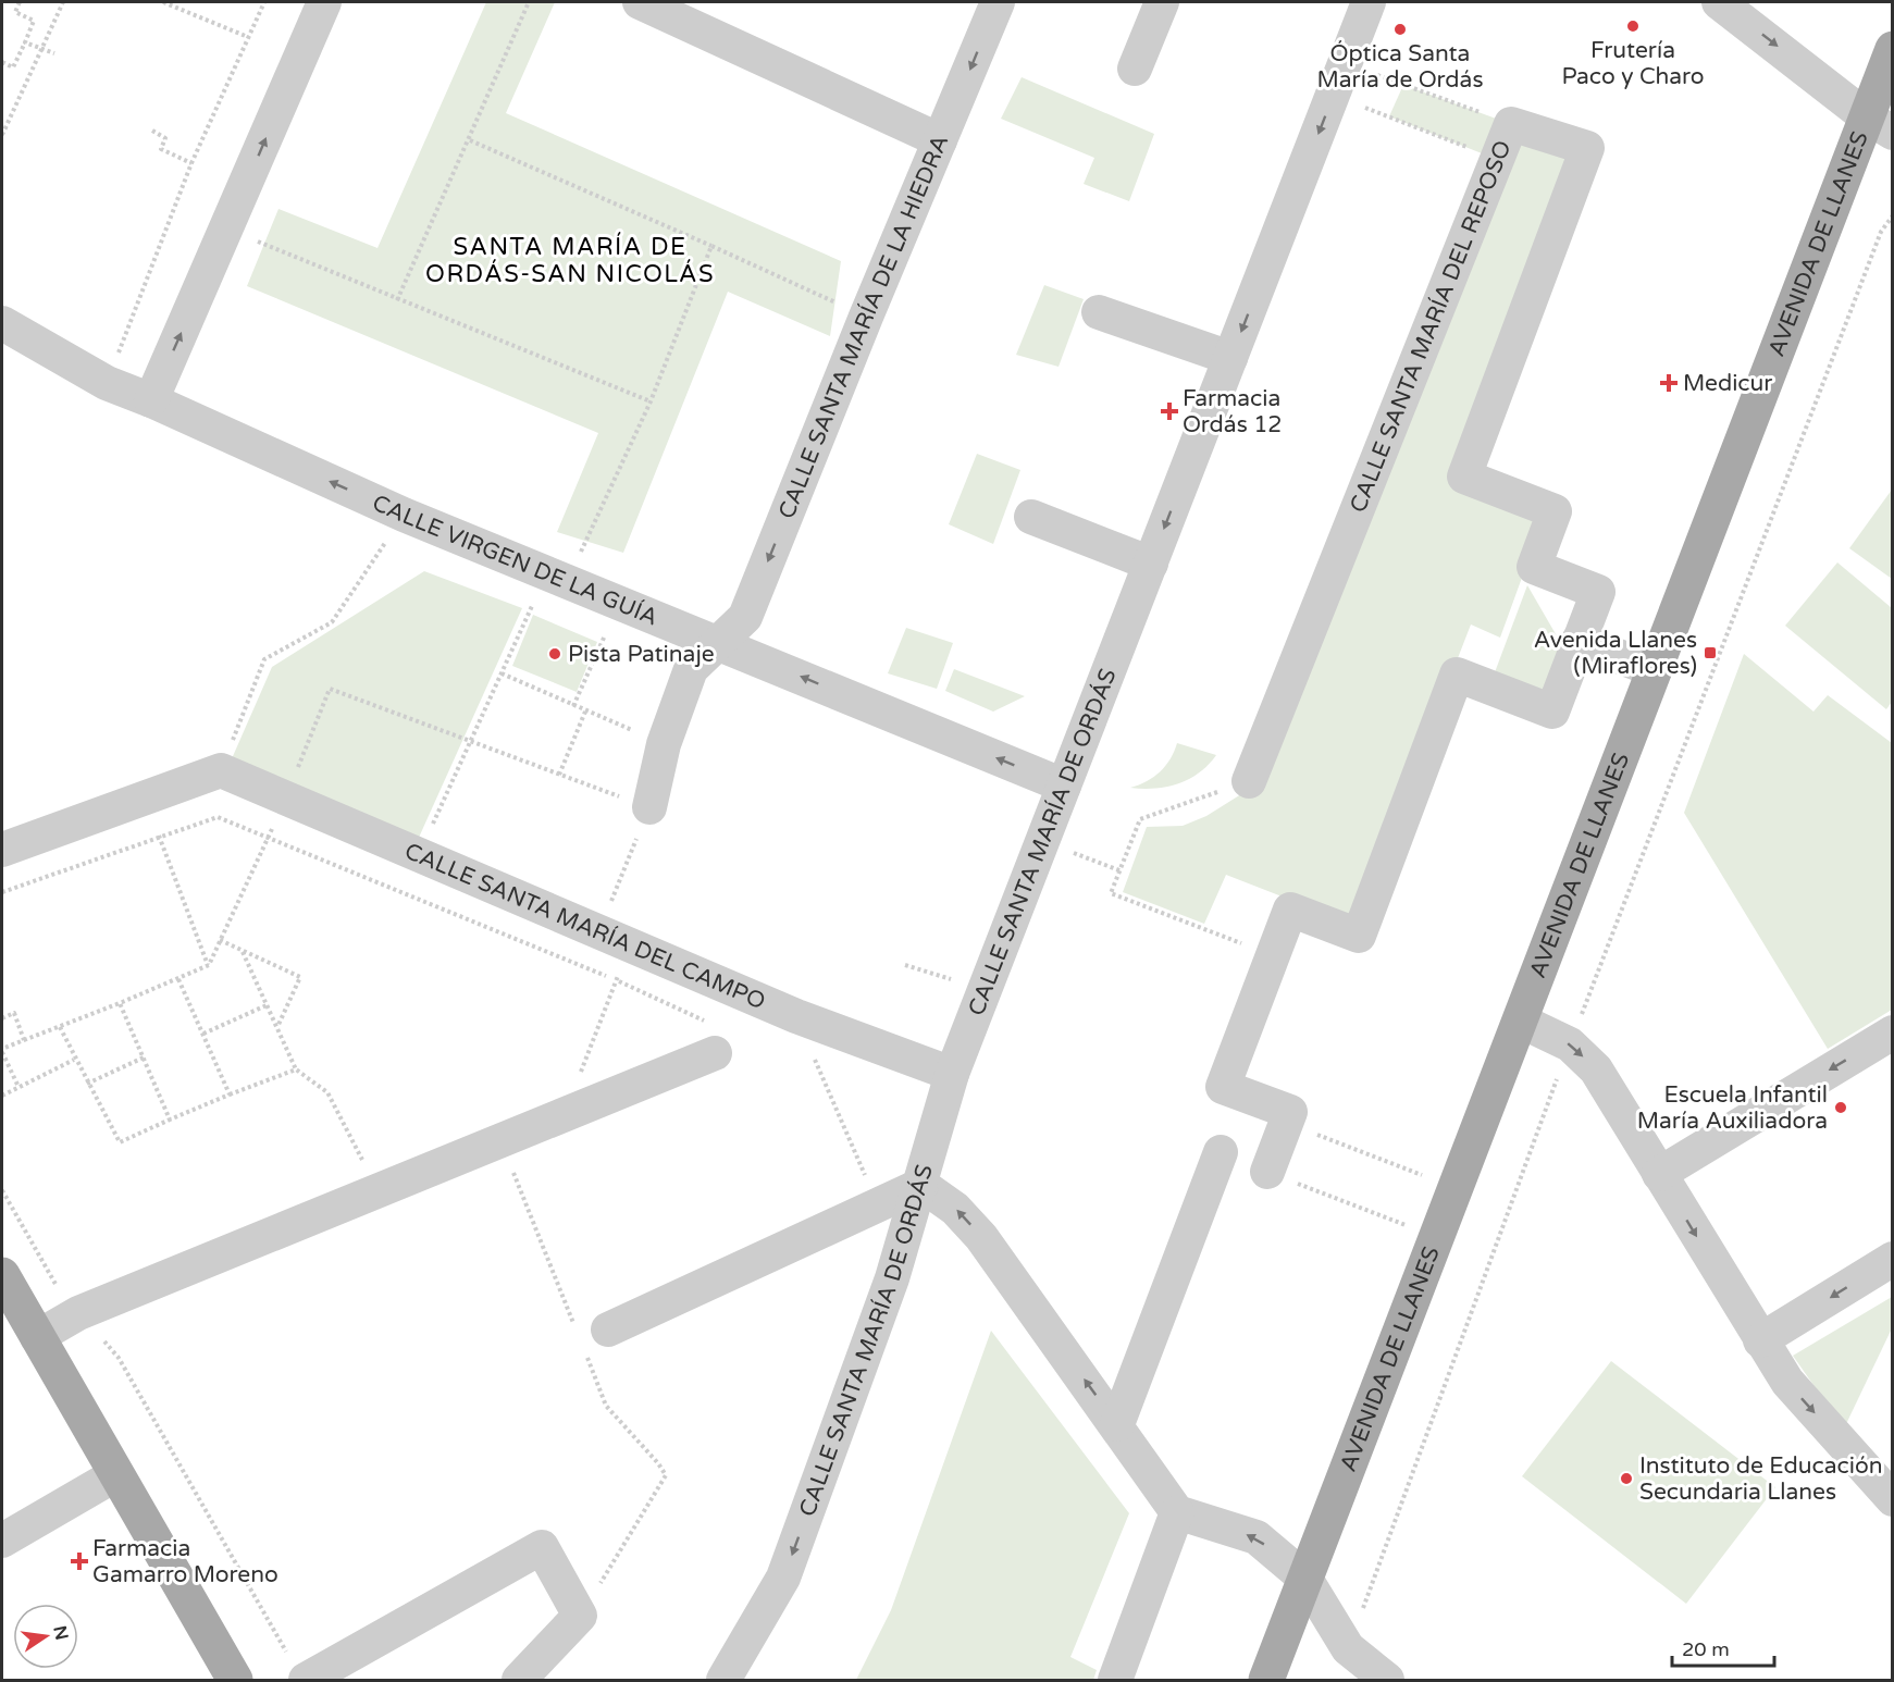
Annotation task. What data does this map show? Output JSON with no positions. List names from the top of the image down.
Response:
{
  "streets": {
    "main road": ["AVENIDA DE LLANES"],
    "street": [
      "CALLE SANTA MARÍA DE LA HIEDRA",
      "CALLE SANTA MARÍA DEL REPOSO",
      "CALLE VIRGEN DE LA GUÍA",
      "CALLE SANTA MARÍA DE ORDÁS",
      "CALLE SANTA MARÍA DEL CAMPO"
    ]
  },
  "crossings": [
    ["CALLE SANTA MARÍA DE LA HIEDRA", "CALLE VIRGEN DE LA GUÍA"],
    ["CALLE VIRGEN DE LA GUÍA", "CALLE SANTA MARÍA DE ORDÁS"],
    ["CALLE SANTA MARÍA DE ORDÁS", "CALLE SANTA MARÍA DEL CAMPO"]
  ],
  "one_way": ["CALLE SANTA MARÍA DE LA HIEDRA", "CALLE VIRGEN DE LA GUÍA", "CALLE SANTA MARÍA DE ORDÁS"],
  "districts": ["SANTA MARÍA DE ORDÁS-SAN NICOLÁS"],
  "places": {
    "other": [
      "Frutería Paco y Charo",
      "Óptica Santa María de Ordás",
      "Pista Patinaje",
      "Escuela Infantil María Auxiliadora",
      "Instituto de Educación Secundaria Llanes"
    ],
    "health": ["Medicur", "Farmacia Ordás 12", "Farmacia Gamarro Moreno"],
    "transit": ["Avenida Llanes (Miraflores)"]
  },
  "scale_bar": "20 m",
  "north": "right"
}
